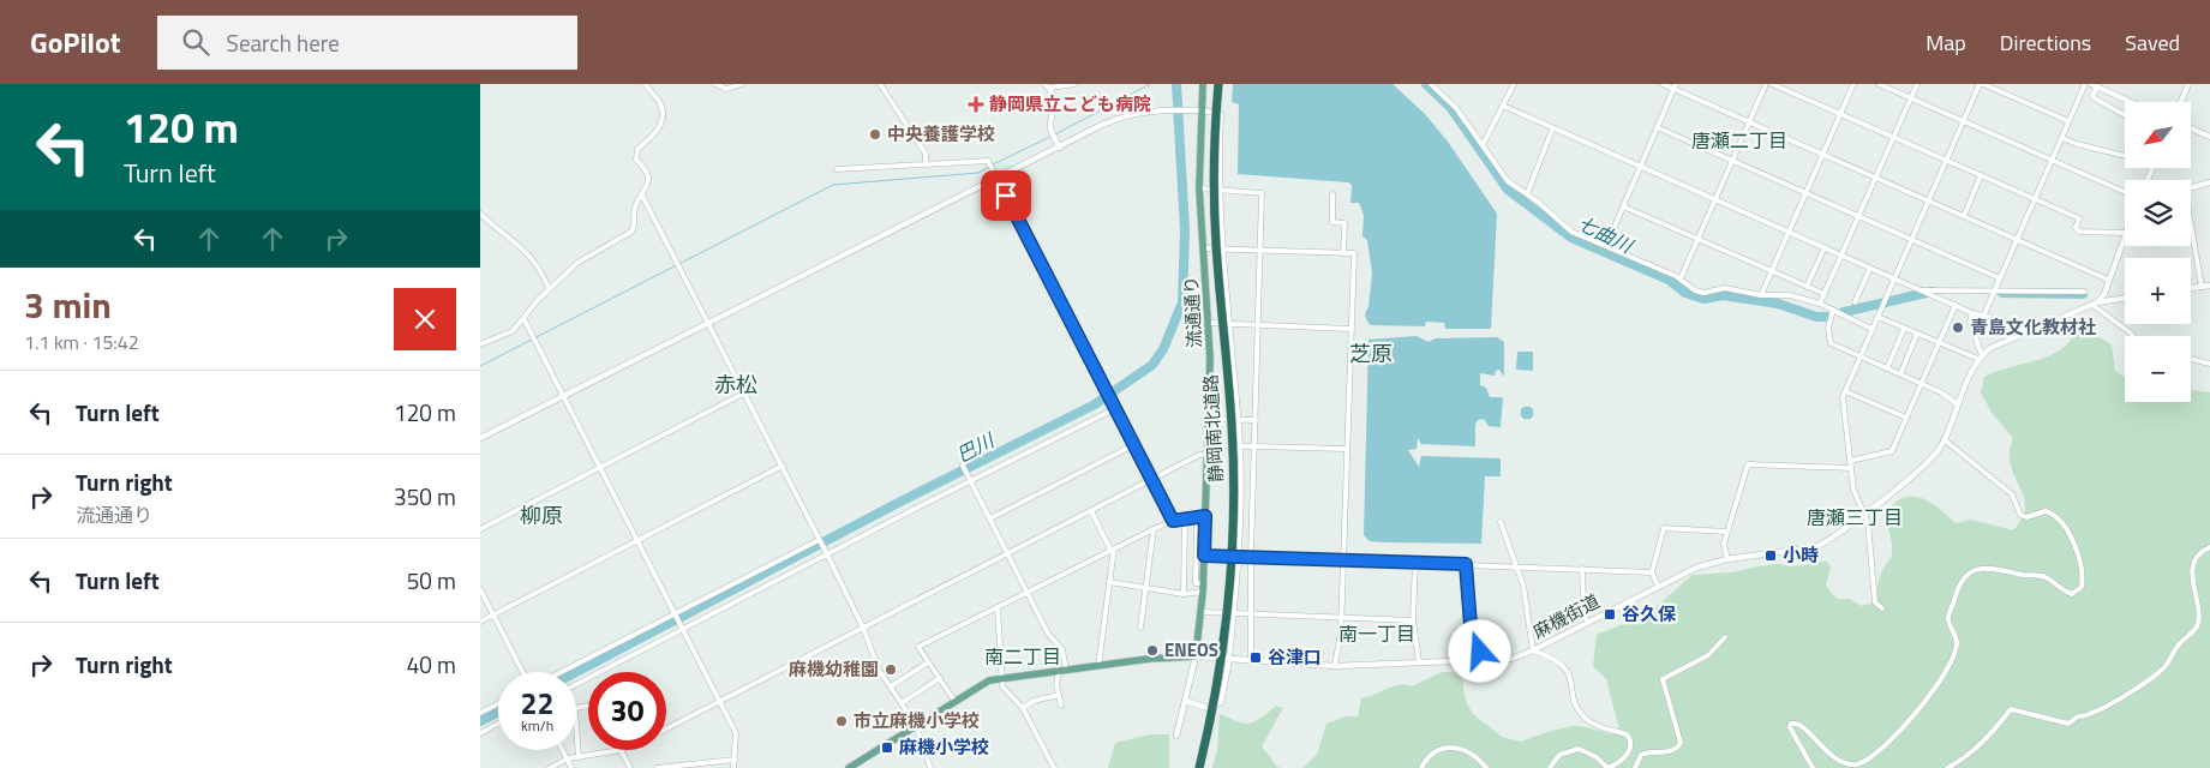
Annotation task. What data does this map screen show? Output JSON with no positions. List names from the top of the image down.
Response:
{
  "streets": {
    "highway": ["静岡南北道路"],
    "main road": ["流通通り", "麻機街道"]
  },
  "crossings": [
    ["流通通り", "麻機街道"]
  ],
  "districts": [
    "唐瀬二丁目",
    "芝原",
    "赤松",
    "柳原",
    "唐瀬三丁目",
    "南一丁目",
    "南二丁目"
  ],
  "water": ["七曲川", "巴川"],
  "places": {
    "health": ["静岡県立こども病院"],
    "other": [
      "中央養護学校",
      "青島文化教材社",
      "ENEOS",
      "麻機幼稚園",
      "市立麻機小学校"
    ],
    "transit": [
      "小時",
      "谷久保",
      "谷津口",
      "麻機小学校"
    ]
  },
  "north": "bottom left",
  "page": {
    "header": "GoPilot",
    "search": "Search here",
    "nav": ["Map", "Directions", "Saved"],
    "turn": ["120 m", "Turn left"],
    "map_buttons": ["+", "−"],
    "heading": ["3 min", "1.1 km · 15:42"],
    "list": [
      {
        "name": "Turn left",
        "value": "120 m"
      },
      {
        "name": "Turn right",
        "note": "流通通り",
        "value": "350 m"
      },
      {
        "name": "Turn left",
        "value": "50 m"
      },
      {
        "name": "Turn right",
        "value": "40 m"
      }
    ],
    "speed": "22 km/h",
    "limit": "30"
  }
}
